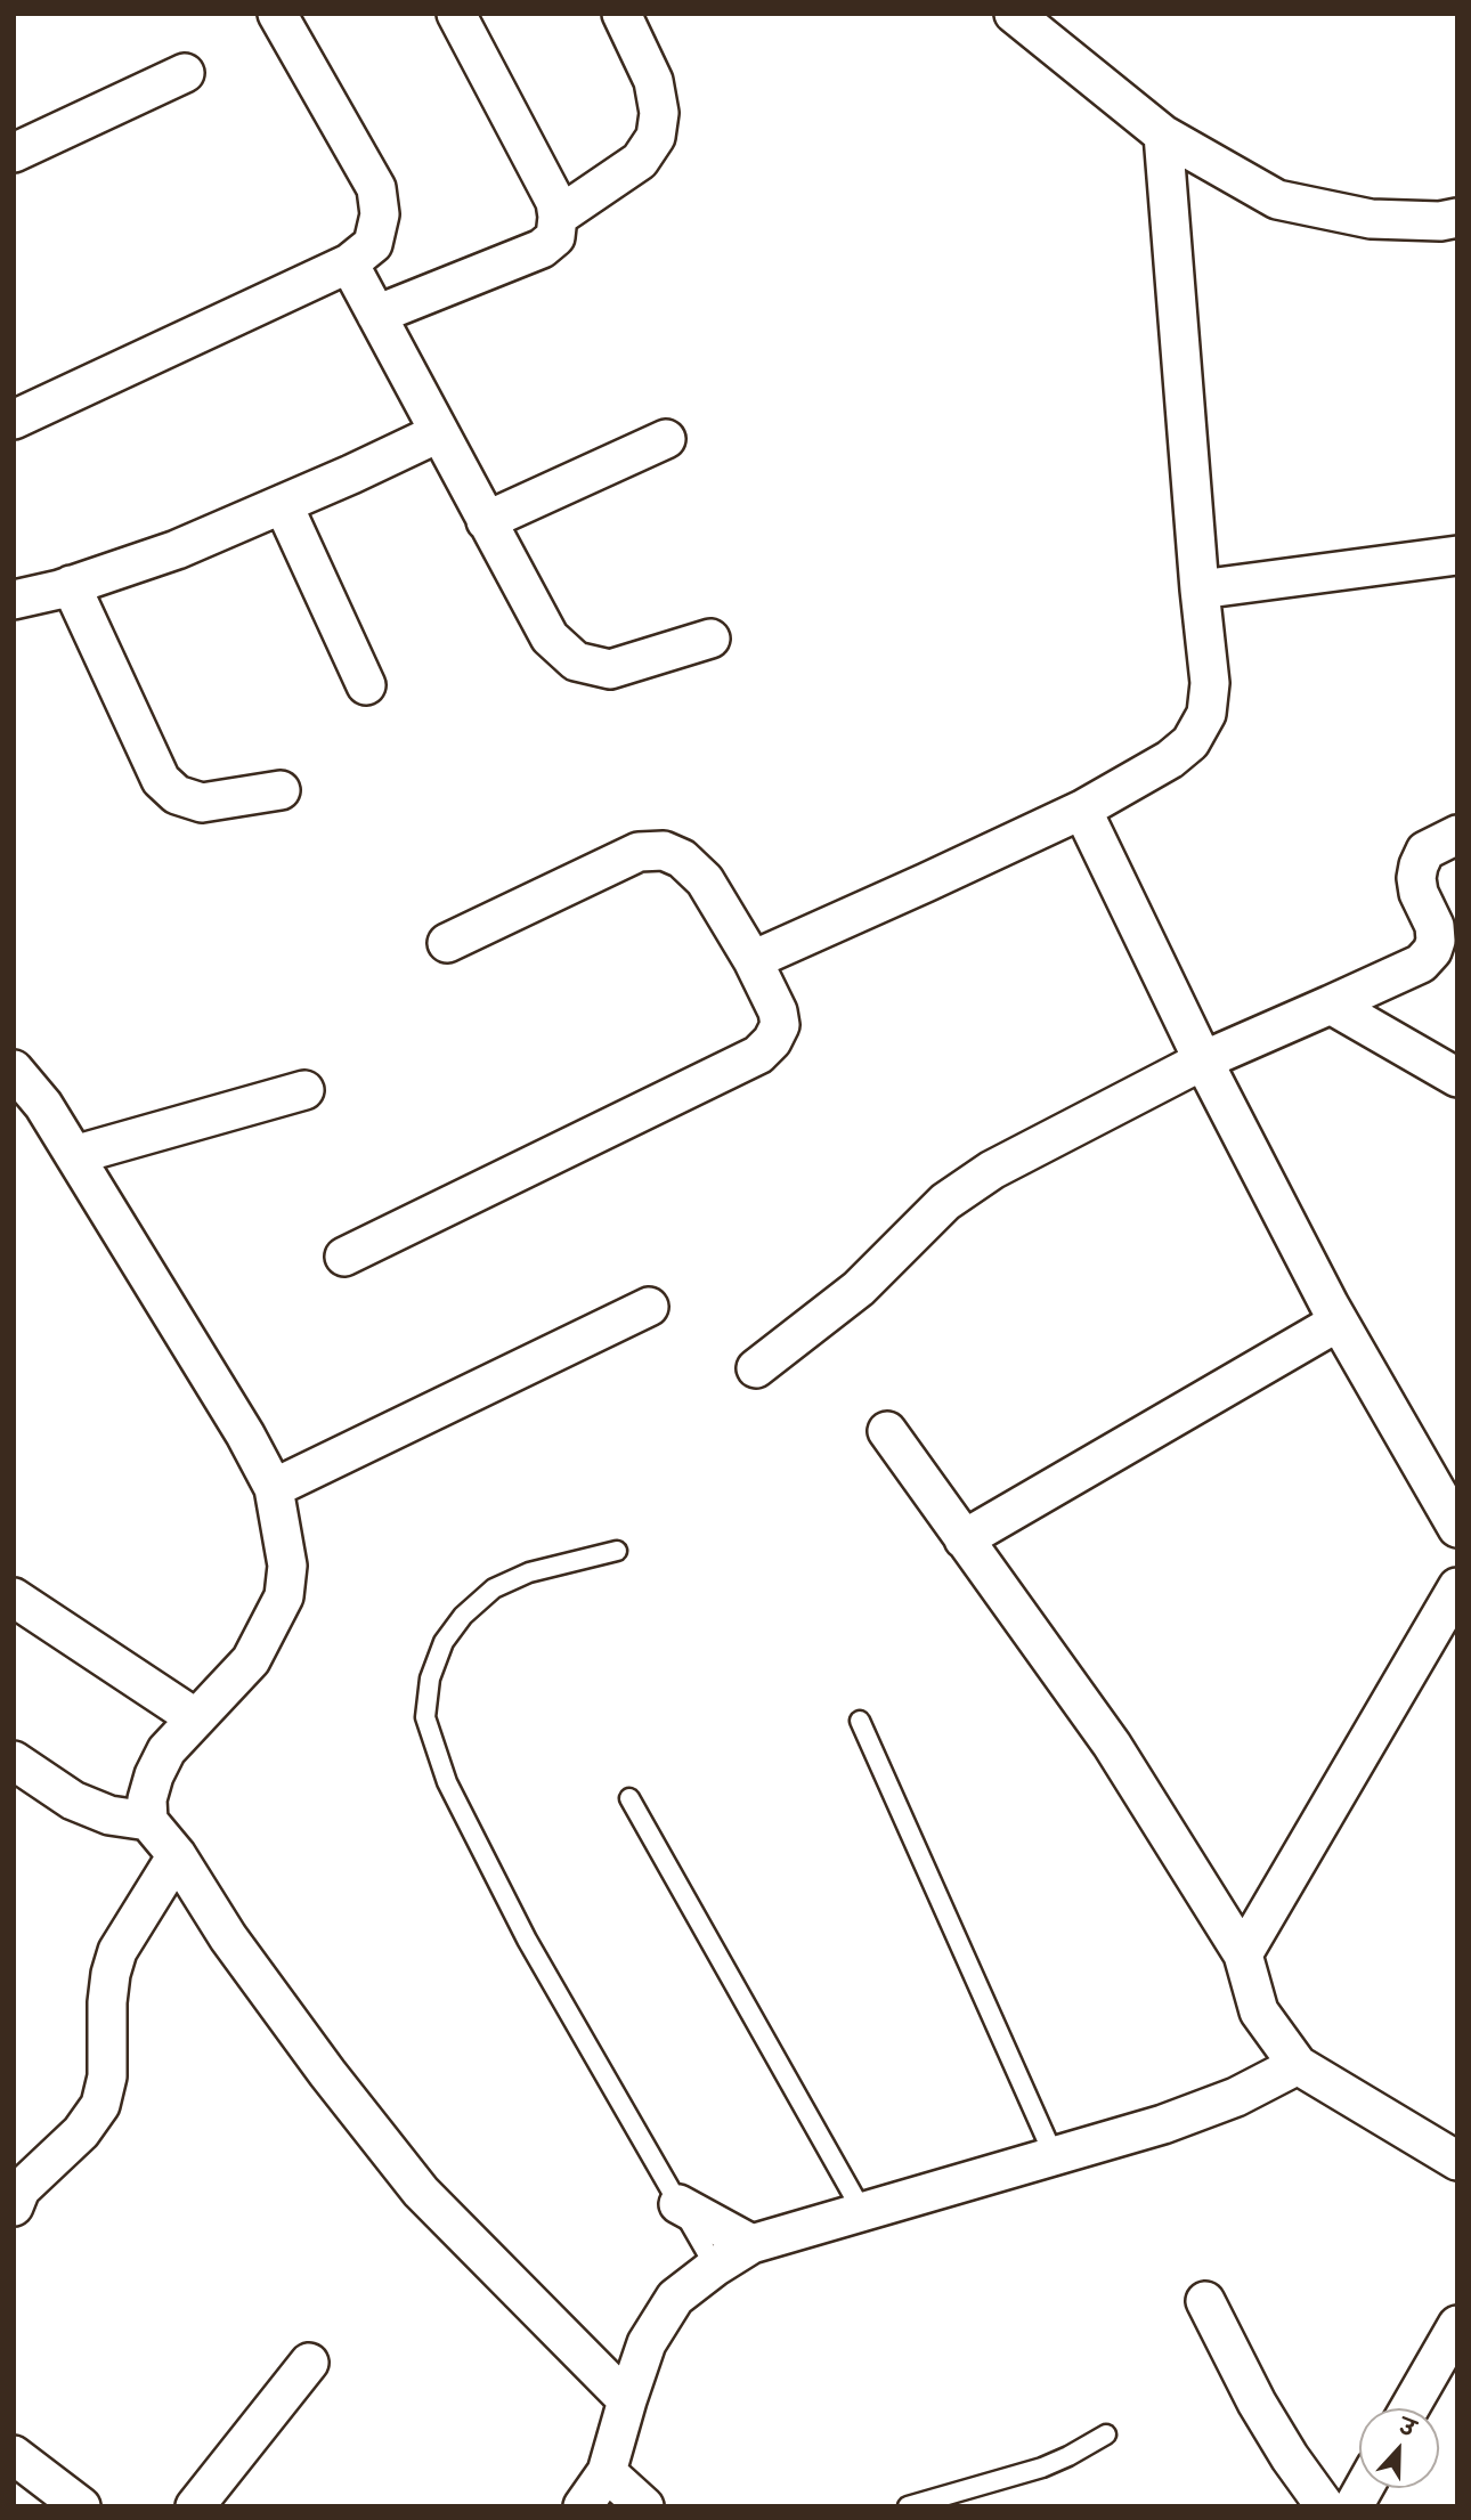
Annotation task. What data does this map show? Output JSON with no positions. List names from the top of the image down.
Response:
{
  "north": "top"
}
